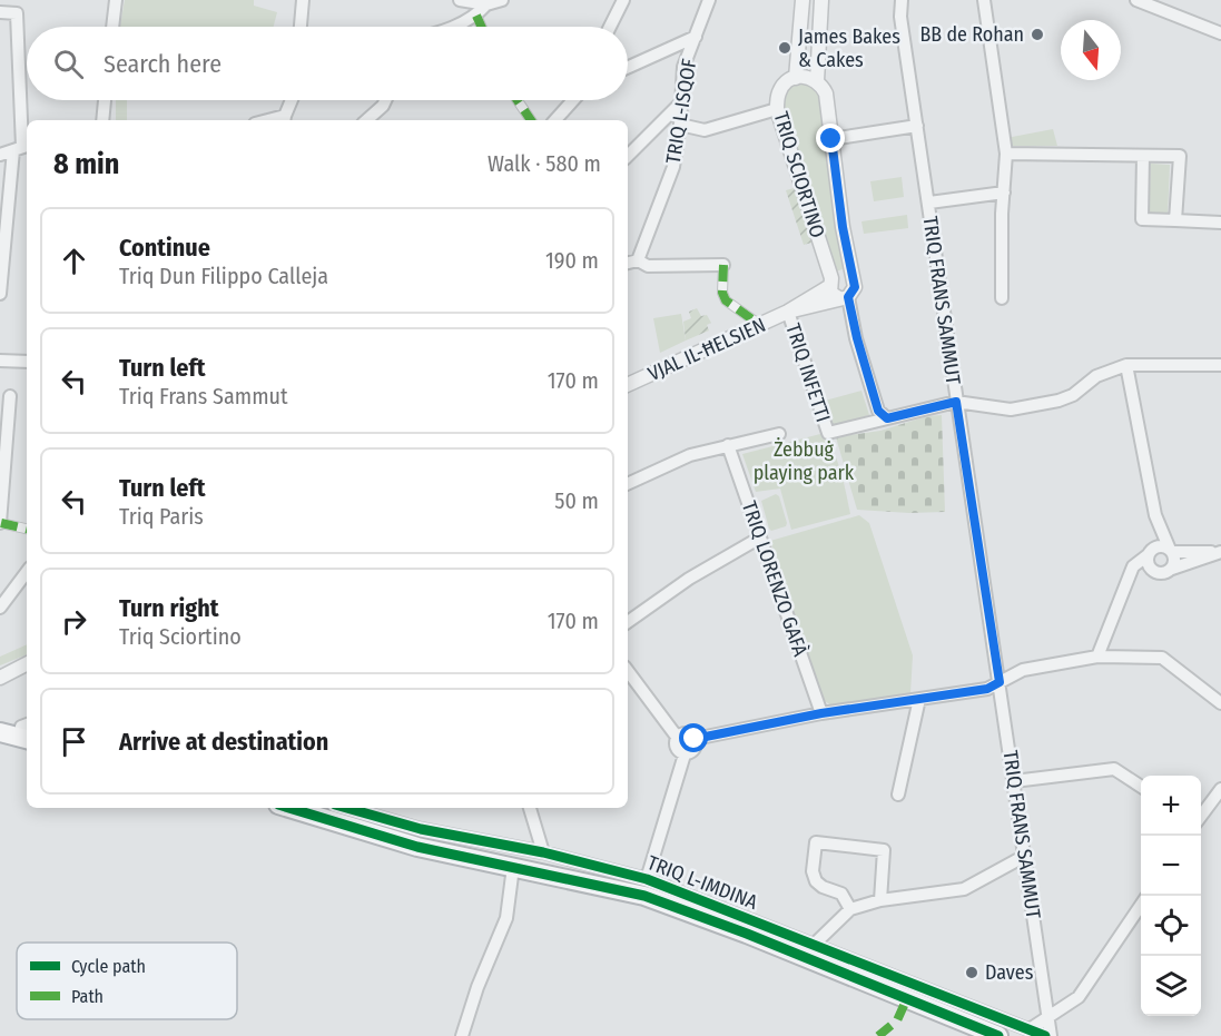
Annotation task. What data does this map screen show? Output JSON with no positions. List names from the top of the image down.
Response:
{
  "streets": {
    "highway": ["TRIQ L-IMDINA"],
    "street": [
      "TRIQ L-ISQOF",
      "TRIQ SCIORTINO",
      "TRIQ FRANS SAMMUT",
      "VJAL IL-ĦELSIEN",
      "TRIQ INFETTI",
      "TRIQ LORENZO GAFÀ"
    ]
  },
  "crossings": [
    ["TRIQ SCIORTINO", "VJAL IL-ĦELSIEN"],
    ["TRIQ SCIORTINO", "TRIQ INFETTI"],
    ["VJAL IL-ĦELSIEN", "TRIQ INFETTI"]
  ],
  "parks": ["Żebbuġ playing park"],
  "places": ["BB de Rohan", "James Bakes & Cakes", "Daves"],
  "legend": ["Cycle path", "Path"],
  "north": "bottom",
  "page": {
    "search": "Search here",
    "heading": ["8 min", "Walk · 580 m"],
    "list": [
      ["Continue", "Triq Dun Filippo Calleja", "190 m"],
      ["Turn left", "Triq Frans Sammut", "170 m"],
      ["Turn left", "Triq Paris", "50 m"],
      ["Turn right", "Triq Sciortino", "170 m"],
      "Arrive at destination"
    ],
    "map_buttons": ["+", "−"]
  }
}
